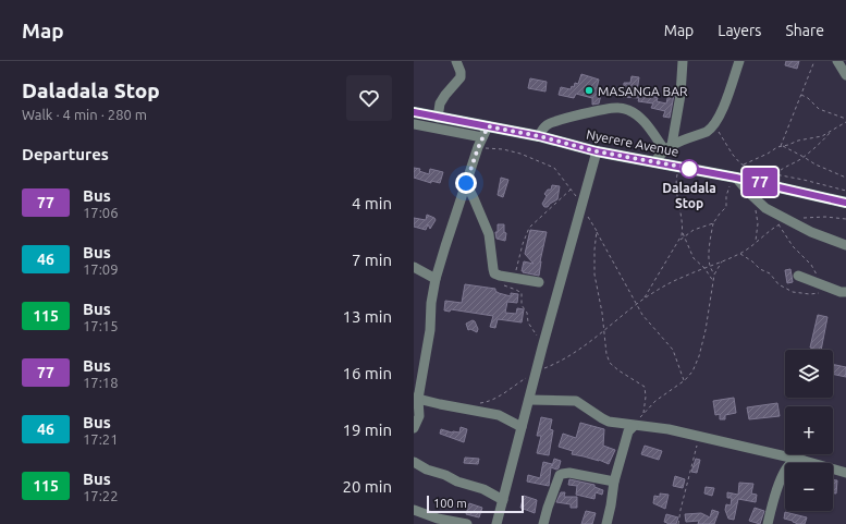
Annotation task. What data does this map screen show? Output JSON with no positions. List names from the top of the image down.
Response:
{
  "streets": {
    "main road": ["Nyerere Avenue"]
  },
  "places": ["MASANGA BAR", "Daladala Stop"],
  "lines": ["bus line 77"],
  "scale_bar": "100 m",
  "page": {
    "header": "Map",
    "nav": ["Map", "Layers", "Share"],
    "heading": [
      ["Daladala Stop", "Walk · 4 min · 280 m"],
      "Departures"
    ],
    "on_map": "77",
    "list": [
      {
        "mark": "77",
        "name": "Bus",
        "note": "17:06",
        "value": "4 min"
      },
      {
        "mark": "46",
        "name": "Bus",
        "note": "17:09",
        "value": "7 min"
      },
      {
        "mark": "115",
        "name": "Bus",
        "note": "17:15",
        "value": "13 min"
      },
      {
        "mark": "77",
        "name": "Bus",
        "note": "17:18",
        "value": "16 min"
      },
      {
        "mark": "46",
        "name": "Bus",
        "note": "17:21",
        "value": "19 min"
      },
      {
        "mark": "115",
        "name": "Bus",
        "note": "17:22",
        "value": "20 min"
      }
    ],
    "map_buttons": ["+", "−"],
    "scale": "100 m"
  }
}
